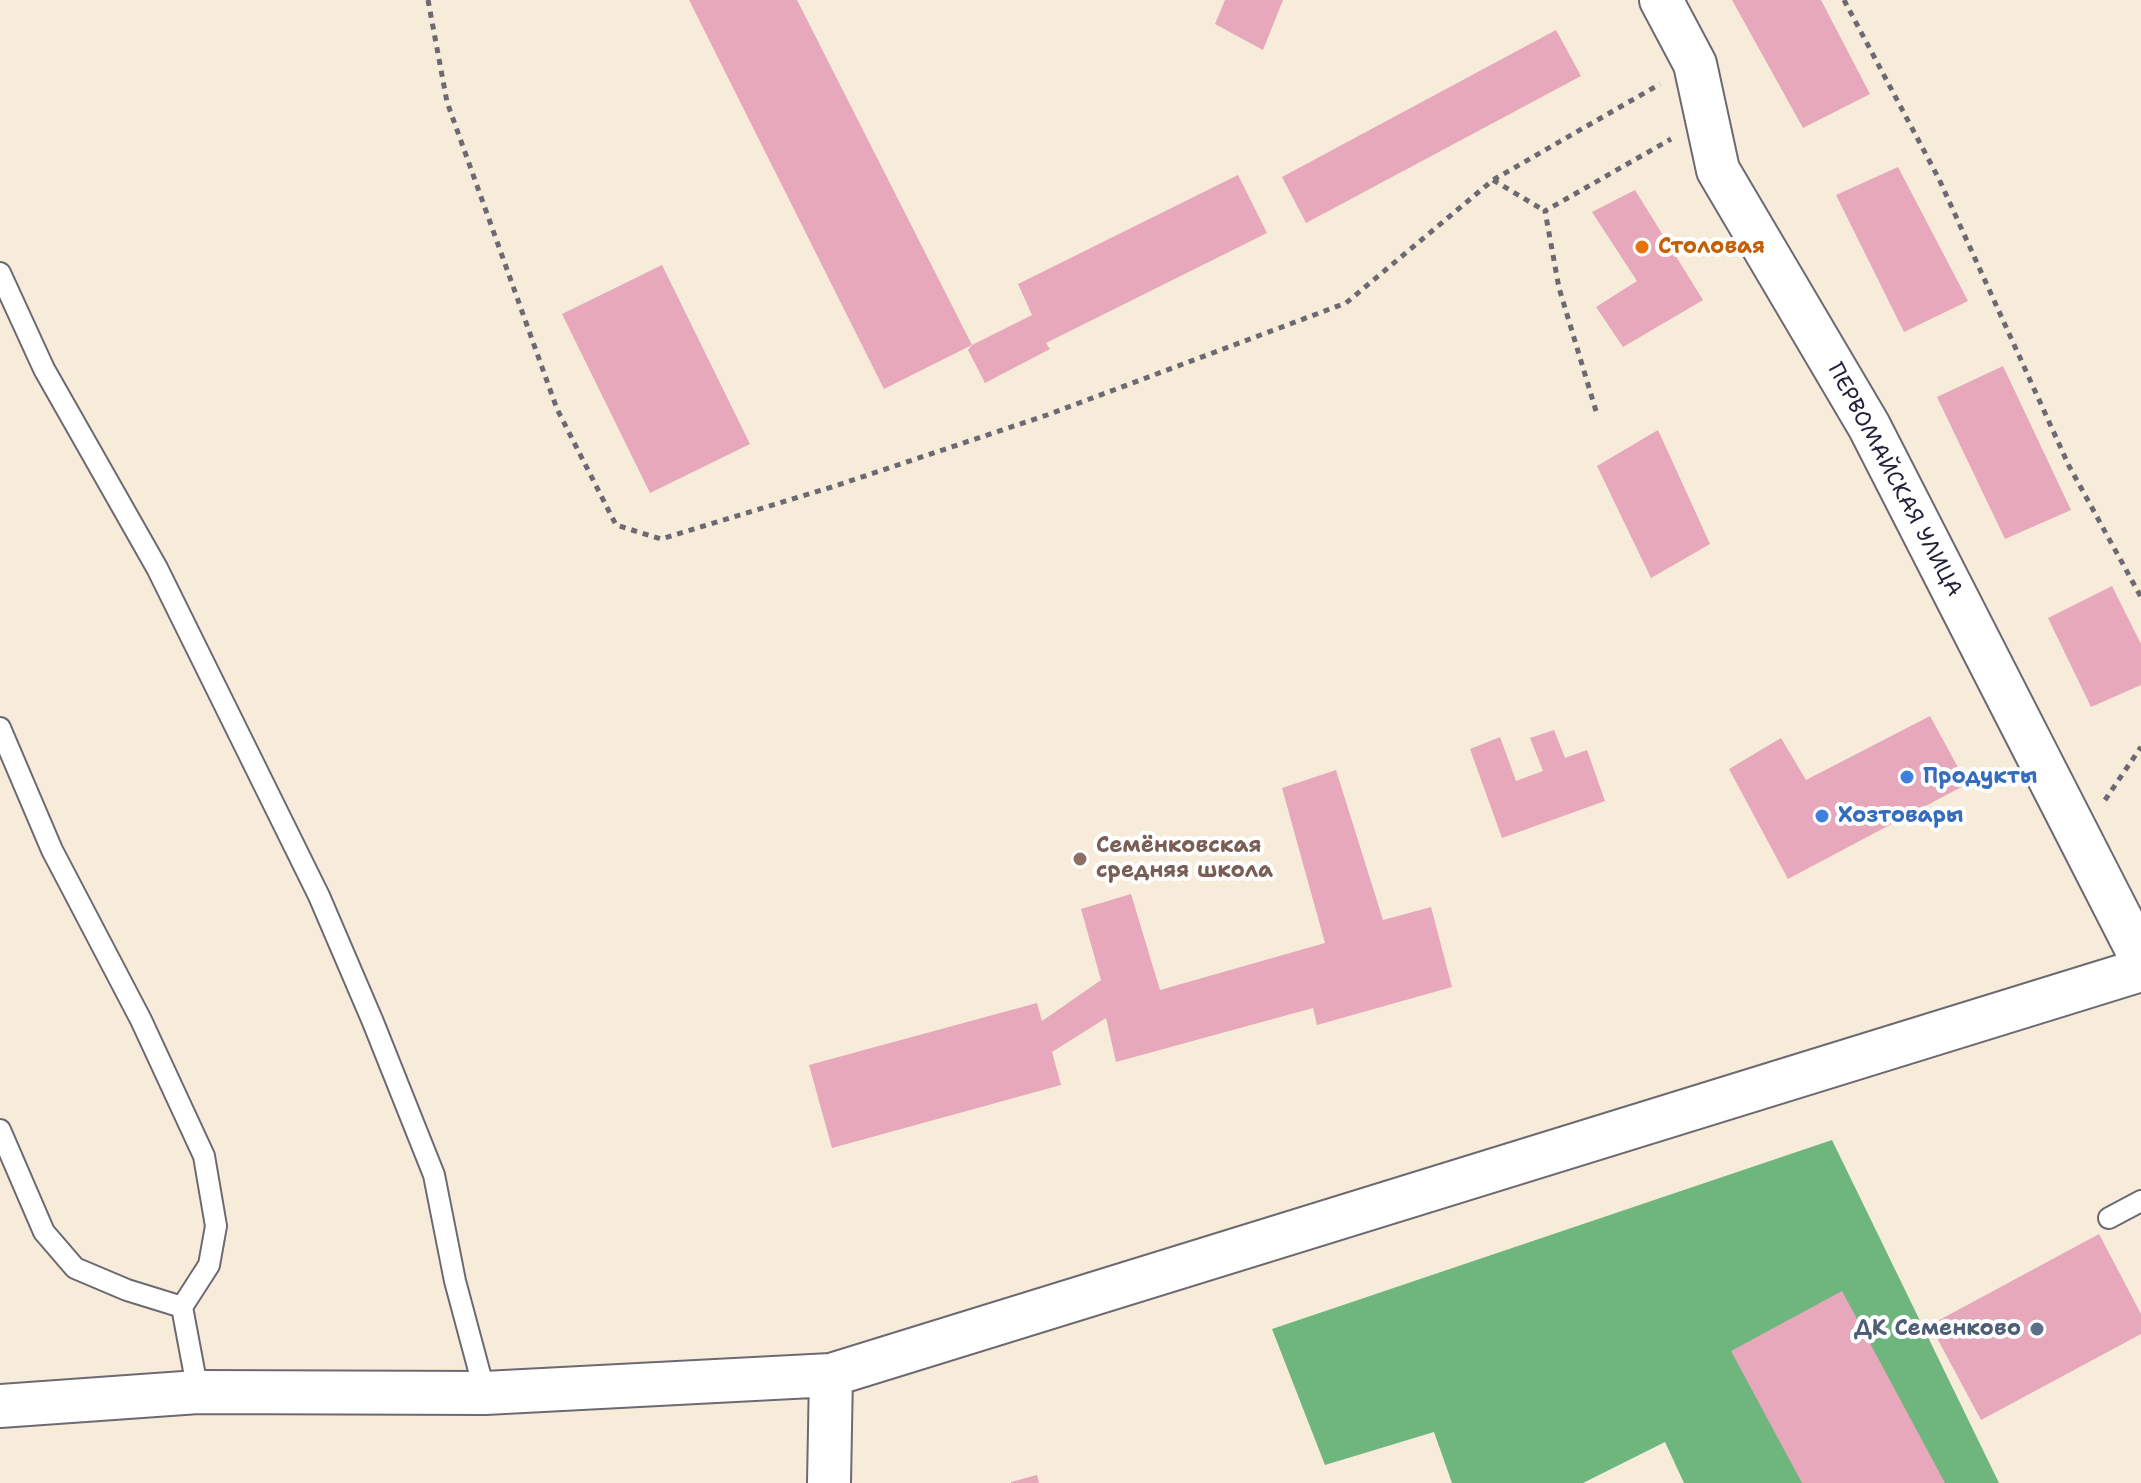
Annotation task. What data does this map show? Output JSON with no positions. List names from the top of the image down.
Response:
{
  "streets": {
    "street": ["ПЕРВОМАЙСКАЯ УЛИЦА"]
  },
  "places": [
    "Столовая",
    "Продукты",
    "Хозтовары",
    "Семёнковская средняя школа",
    "ДК Семенково"
  ]
}
